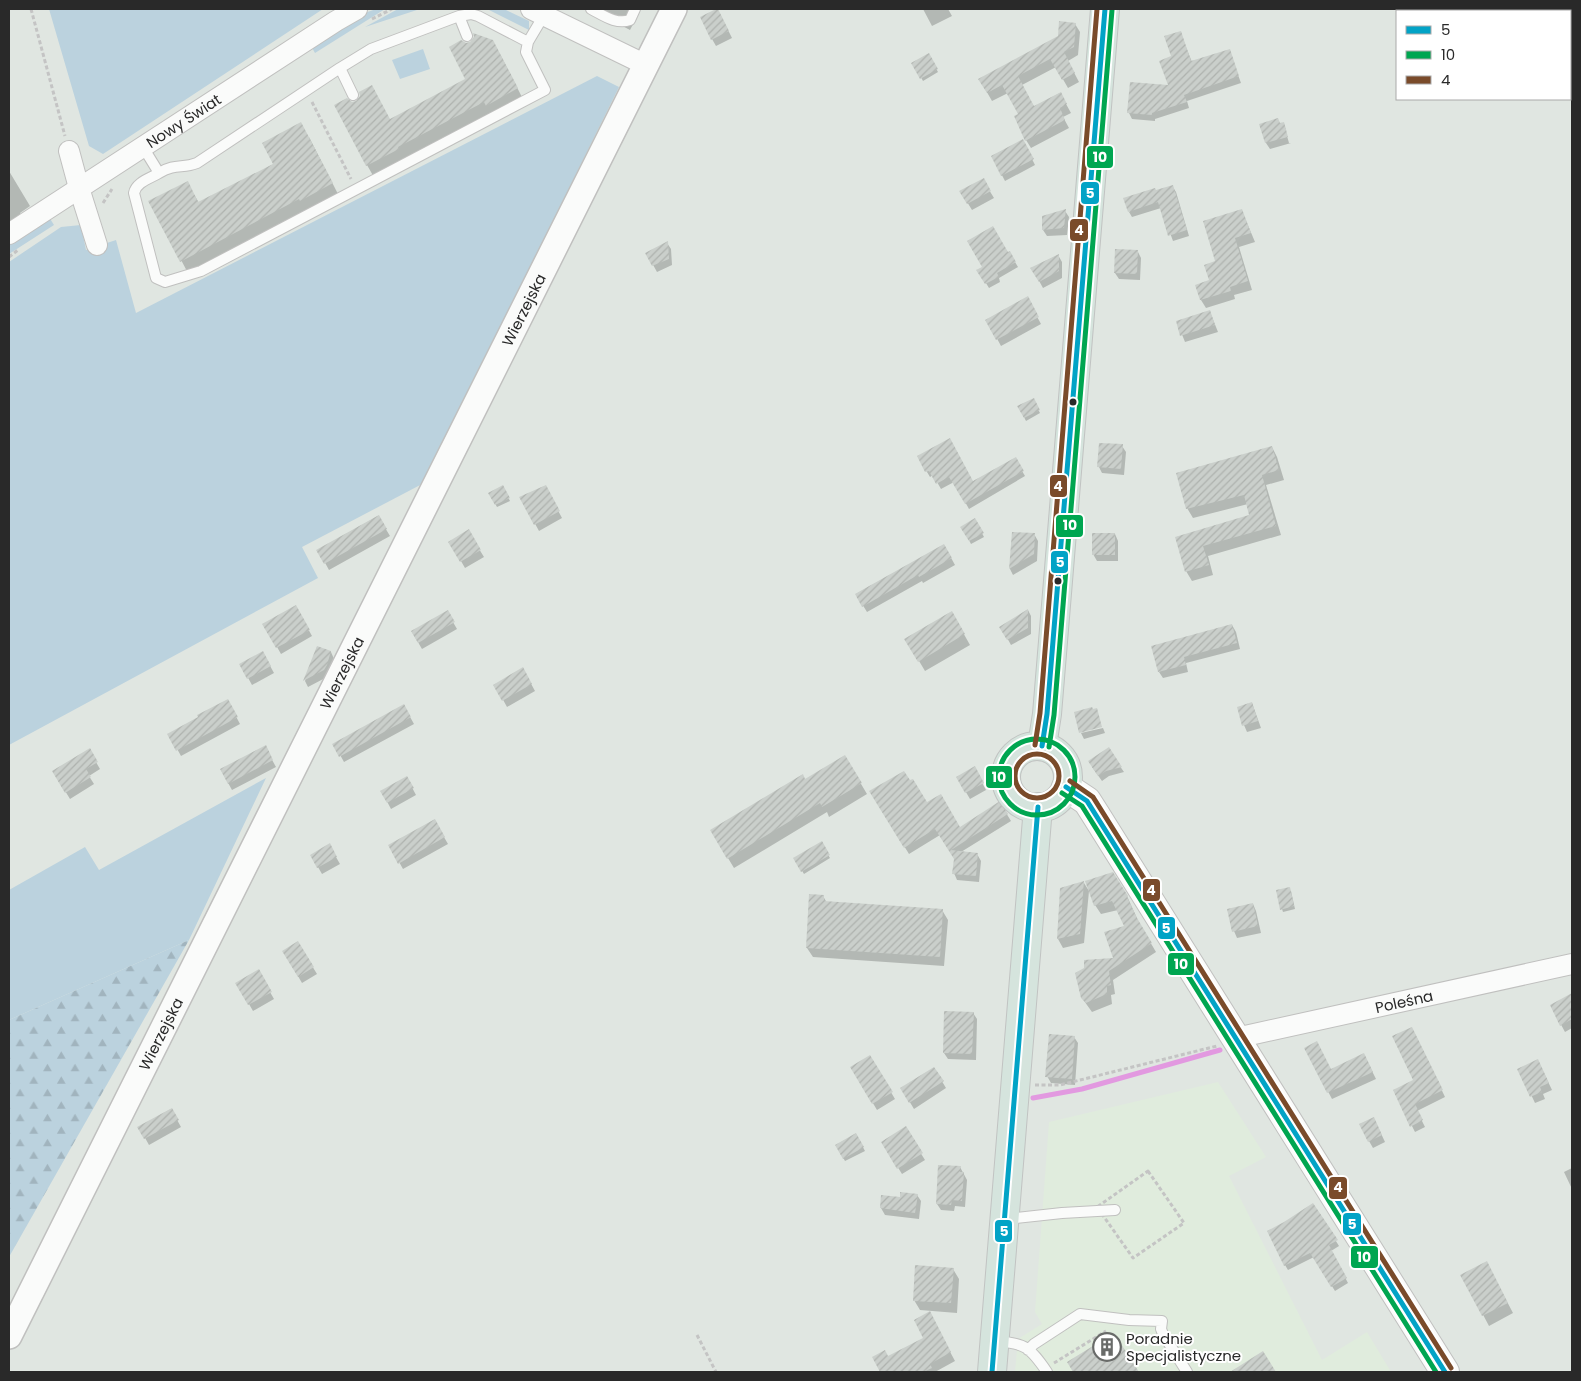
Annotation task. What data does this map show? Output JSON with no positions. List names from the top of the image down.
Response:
{
  "streets": {
    "street": ["Nowy Świat", "Wierzejska", "Poleśna"]
  },
  "places": {
    "building": ["Poradnie Specjalistyczne"]
  },
  "lines": ["transit line 5", "transit line 4", "transit line 10"],
  "legend": ["5", "10", "4"]
}
